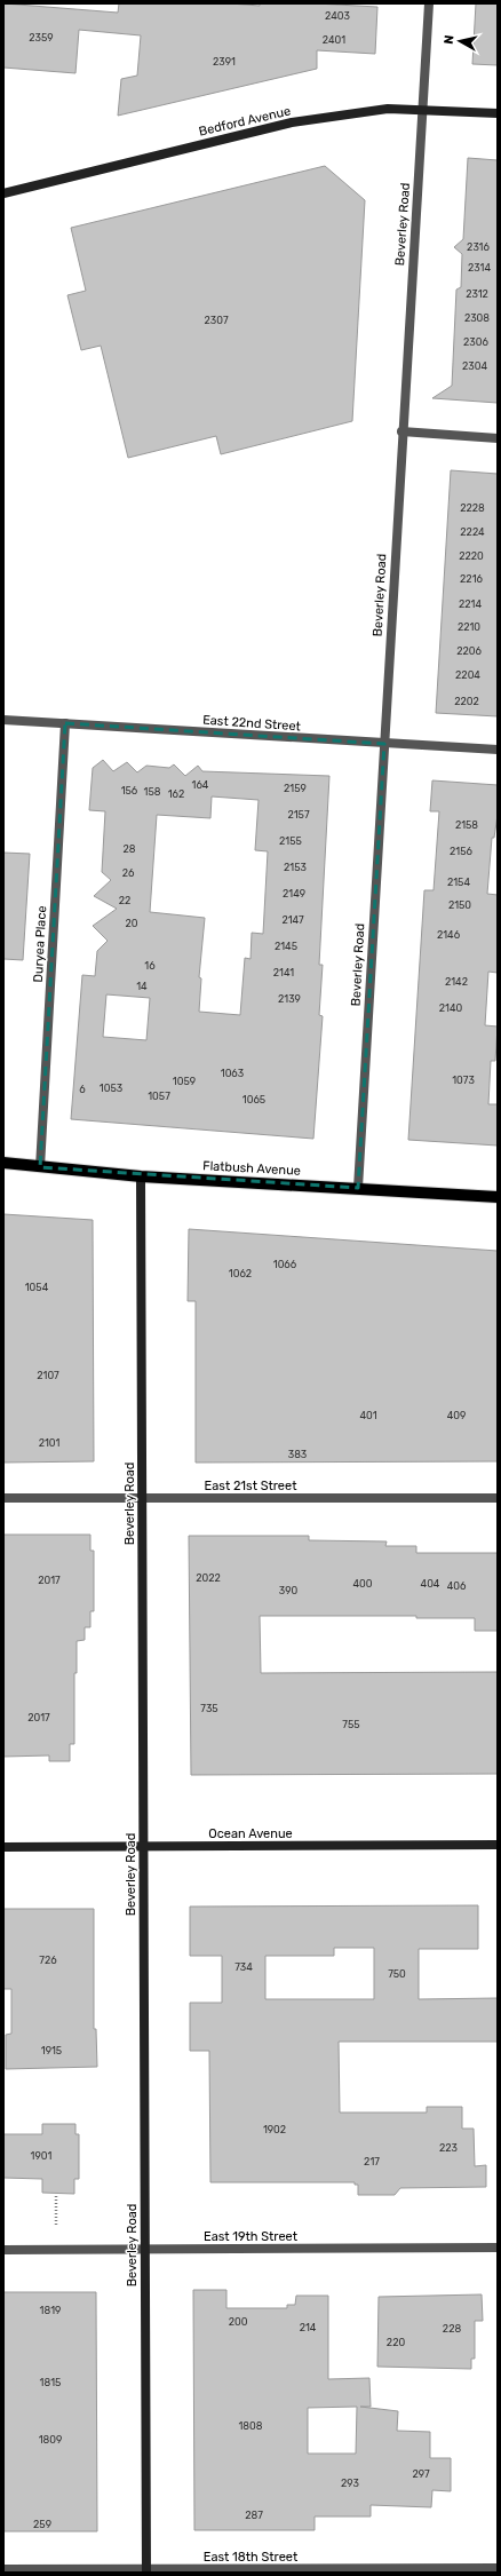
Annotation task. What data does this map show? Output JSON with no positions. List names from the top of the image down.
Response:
{
  "streets": {
    "main road": ["Flatbush Avenue"],
    "street": [
      "Bedford Avenue",
      "Beverley Road",
      "East 22nd Street",
      "Duryea Place",
      "East 21st Street",
      "Ocean Avenue",
      "East 19th Street",
      "East 18th Street"
    ]
  },
  "crossings": [
    ["Bedford Avenue", "Beverley Road"],
    ["Beverley Road", "East 22nd Street"],
    ["Beverley Road", "Flatbush Avenue"],
    ["Beverley Road", "East 21st Street"],
    ["Beverley Road", "Ocean Avenue"],
    ["Beverley Road", "East 19th Street"],
    ["Beverley Road", "East 18th Street"],
    ["East 22nd Street", "Duryea Place"],
    ["Duryea Place", "Flatbush Avenue"]
  ],
  "house_numbers": [
    "2403",
    "2359",
    "2401",
    "2391",
    "2316",
    "2314",
    "2312",
    "2308",
    "2307",
    "2306",
    "2304",
    "2228",
    "2224",
    "2220",
    "2216",
    "2214",
    "2210",
    "2206",
    "2204",
    "2202",
    "164",
    "2159",
    "156",
    "158",
    "162",
    "2157",
    "2158",
    "2155",
    "28",
    "2156",
    "2153",
    "26",
    "2154",
    "2149",
    "22",
    "2150",
    "2147",
    "20",
    "2146",
    "2145",
    "16",
    "2141",
    "2142",
    "14",
    "2139",
    "2140",
    "1063",
    "1073",
    "1059",
    "1053",
    "6",
    "1057",
    "1065",
    "1066",
    "1062",
    "1054",
    "2107",
    "401",
    "409",
    "2101",
    "383",
    "2022",
    "2017",
    "400",
    "404",
    "406",
    "390",
    "735",
    "2017",
    "755",
    "726",
    "734",
    "750",
    "1915",
    "1902",
    "223",
    "1901",
    "217",
    "1819",
    "200",
    "214",
    "228",
    "220",
    "1815",
    "1808",
    "1809",
    "297",
    "293",
    "287",
    "259"
  ],
  "north": "left"
}
